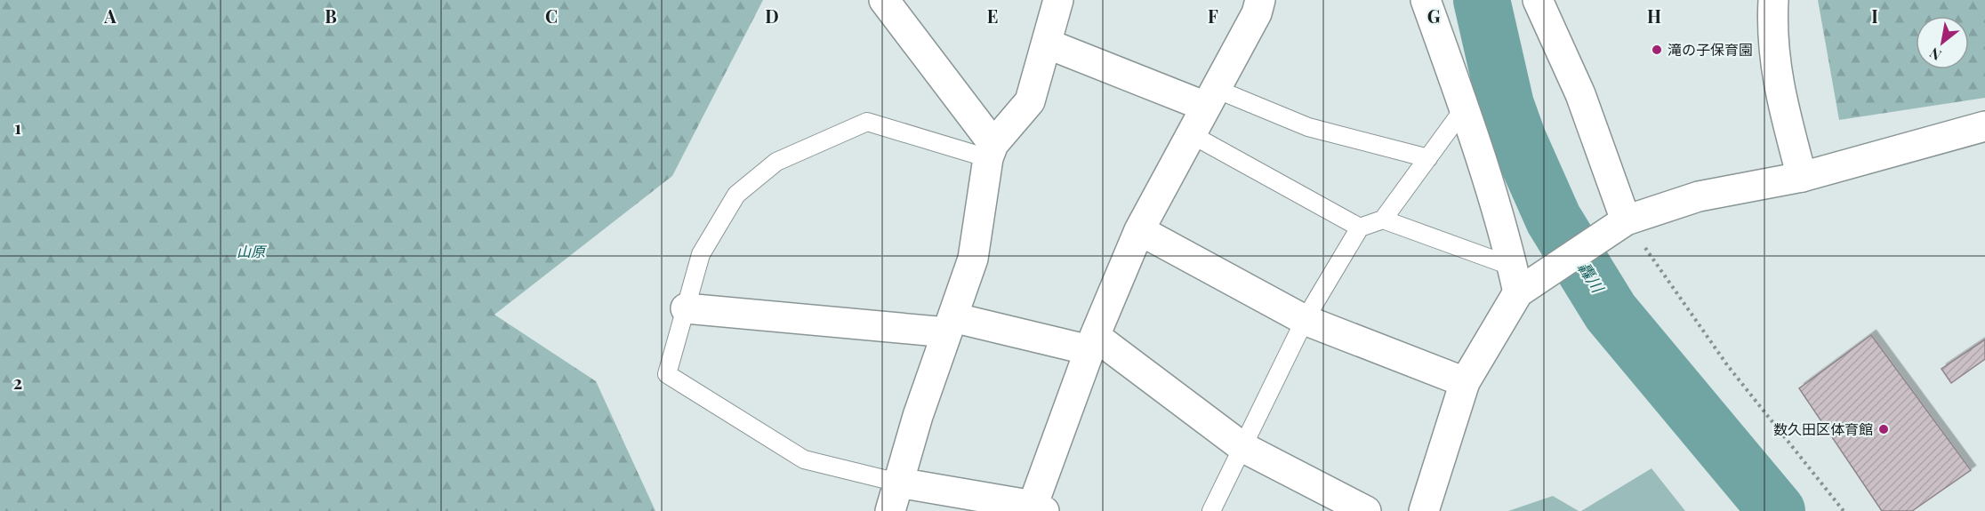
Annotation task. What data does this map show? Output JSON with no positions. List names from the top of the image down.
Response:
{
  "water": ["轟川"],
  "parks": ["山原"],
  "places": ["滝の子保育園", "数久田区体育館"],
  "north": "bottom left",
  "grid": {
    "columns": [
      "A",
      "B",
      "C",
      "D",
      "E",
      "F",
      "G",
      "H",
      "I"
    ],
    "rows": ["1", "2"]
  }
}
